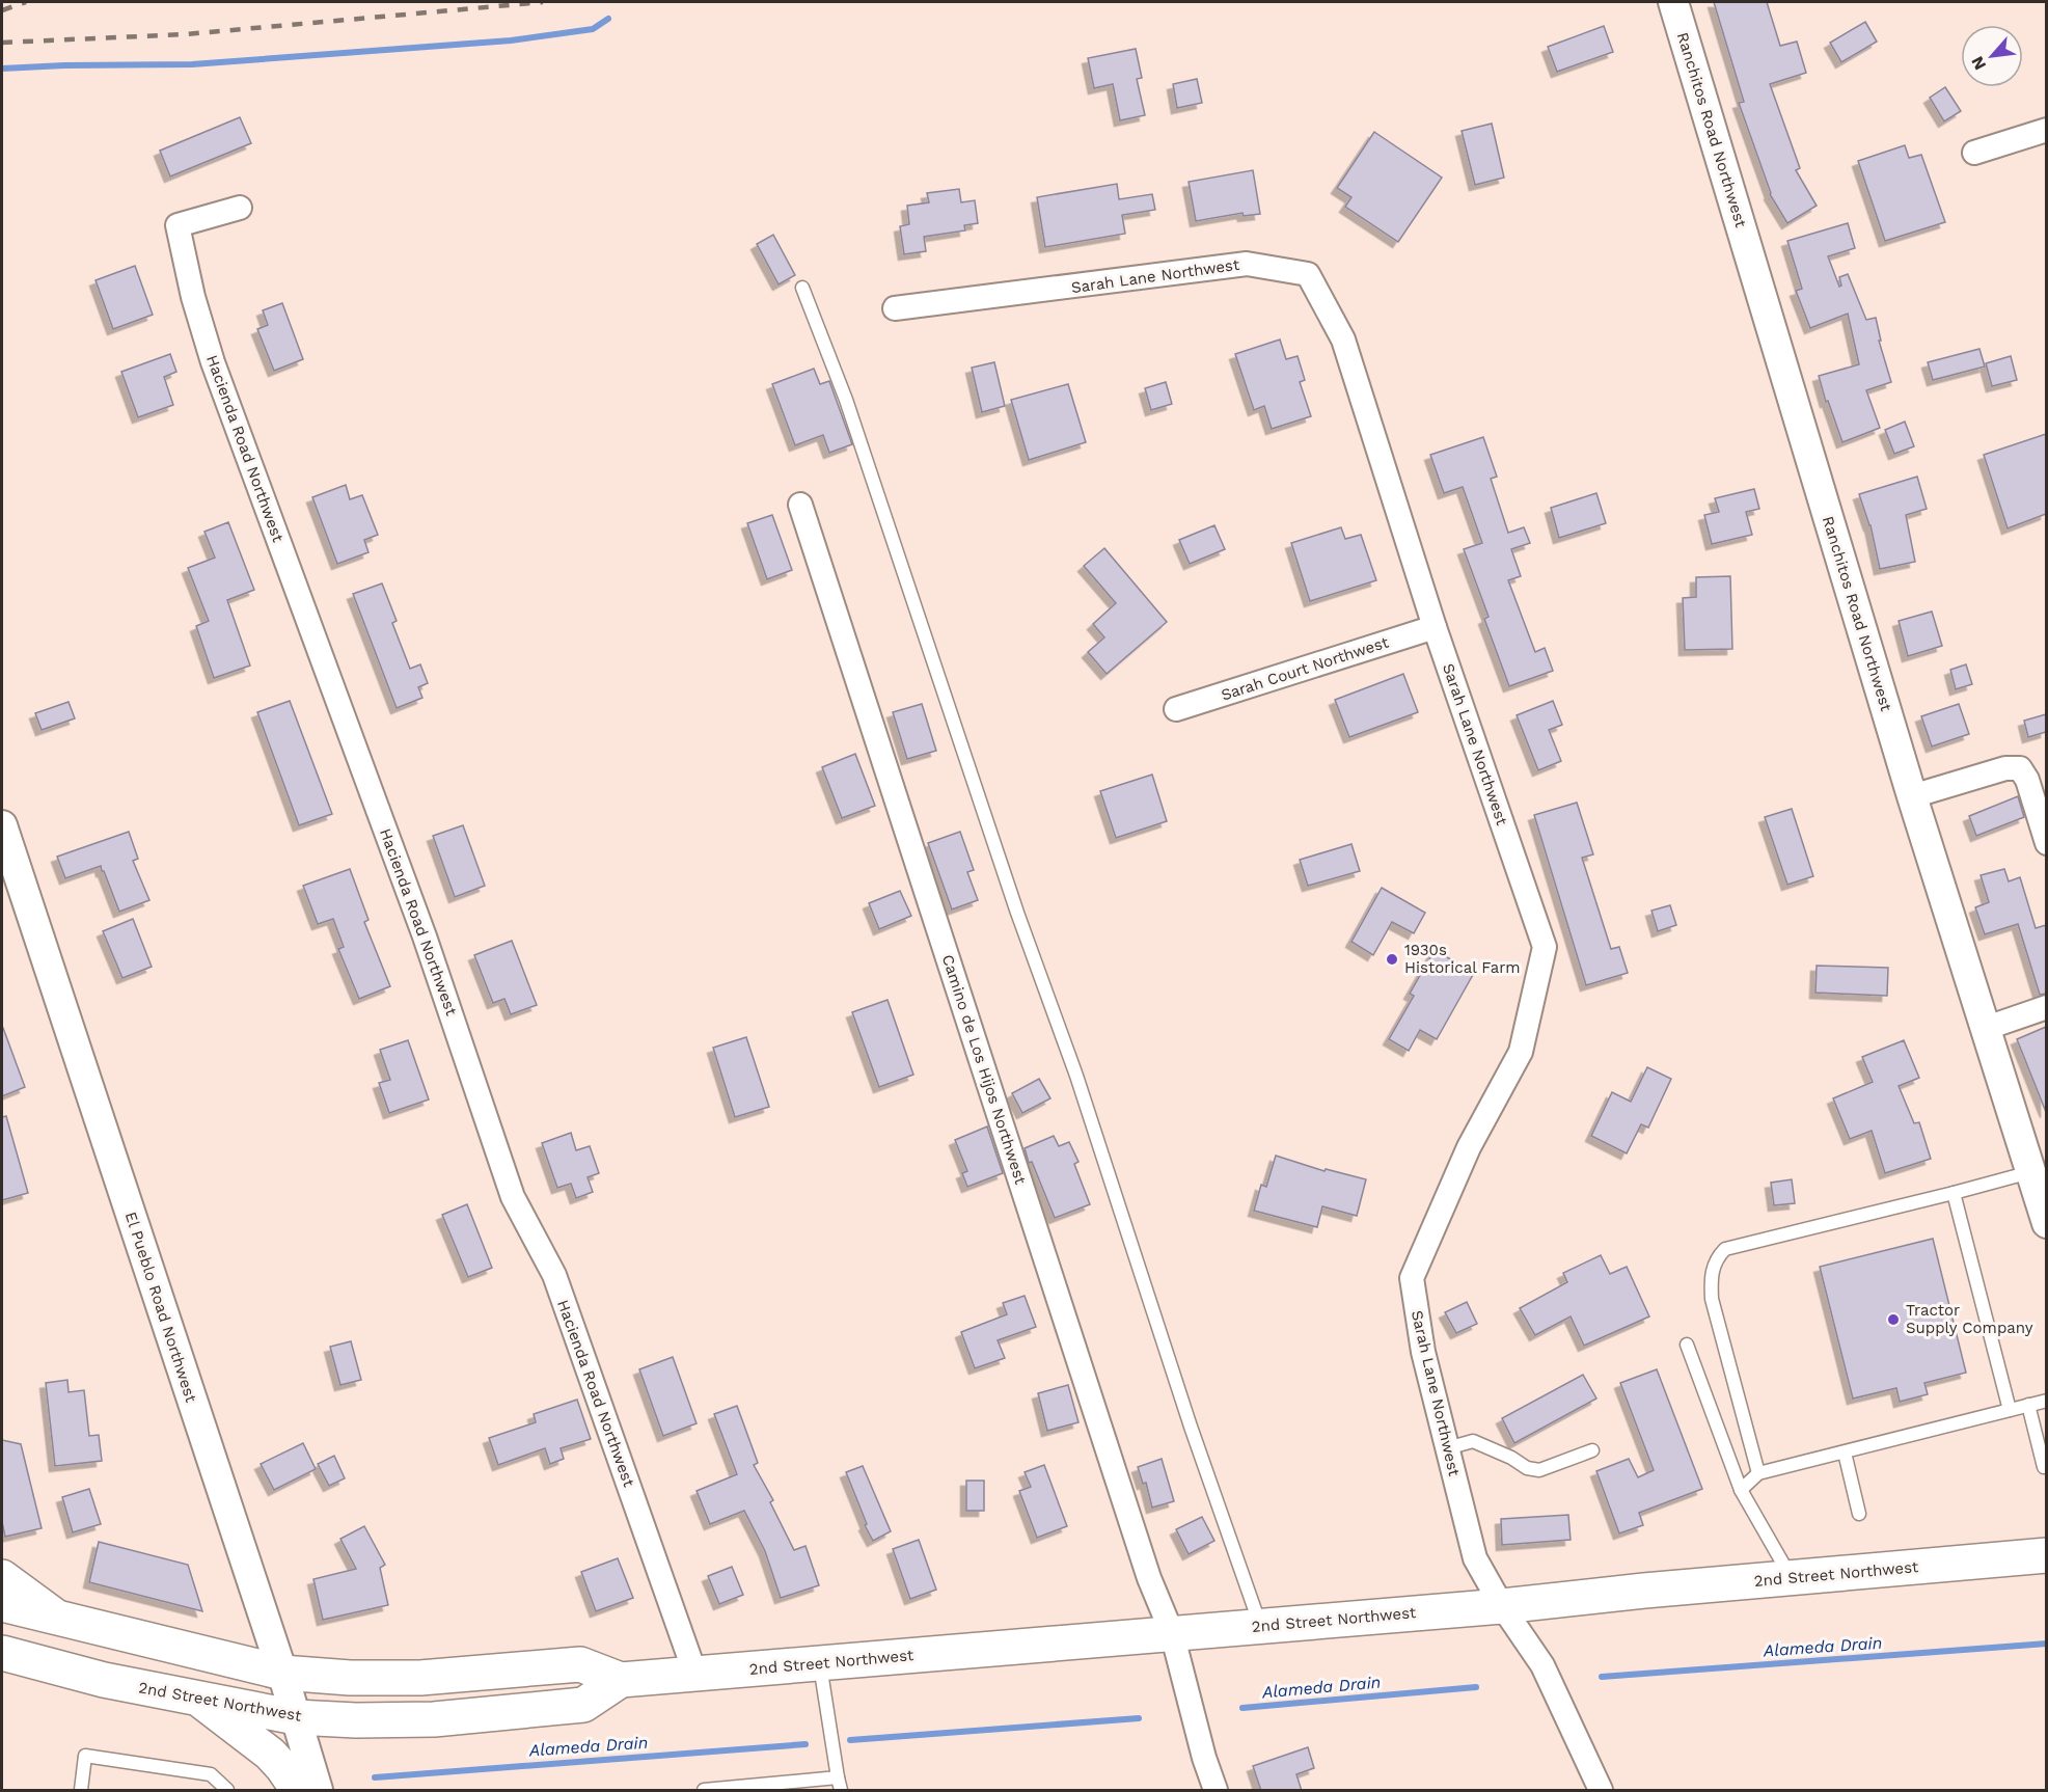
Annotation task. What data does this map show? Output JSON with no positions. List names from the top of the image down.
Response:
{
  "streets": {
    "main road": ["2nd Street Northwest"],
    "street": [
      "Ranchitos Road Northwest",
      "Sarah Lane Northwest",
      "Hacienda Road Northwest",
      "Sarah Court Northwest",
      "Camino de Los Hijos Northwest",
      "El Pueblo Road Northwest"
    ]
  },
  "crossings": [
    ["Sarah Lane Northwest", "Sarah Court Northwest"],
    ["Sarah Lane Northwest", "2nd Street Northwest"],
    ["Hacienda Road Northwest", "2nd Street Northwest"],
    ["Camino de Los Hijos Northwest", "2nd Street Northwest"],
    ["El Pueblo Road Northwest", "2nd Street Northwest"]
  ],
  "water": ["Alameda Drain"],
  "places": ["1930s Historical Farm", "Tractor Supply Company"],
  "north": "bottom left"
}
